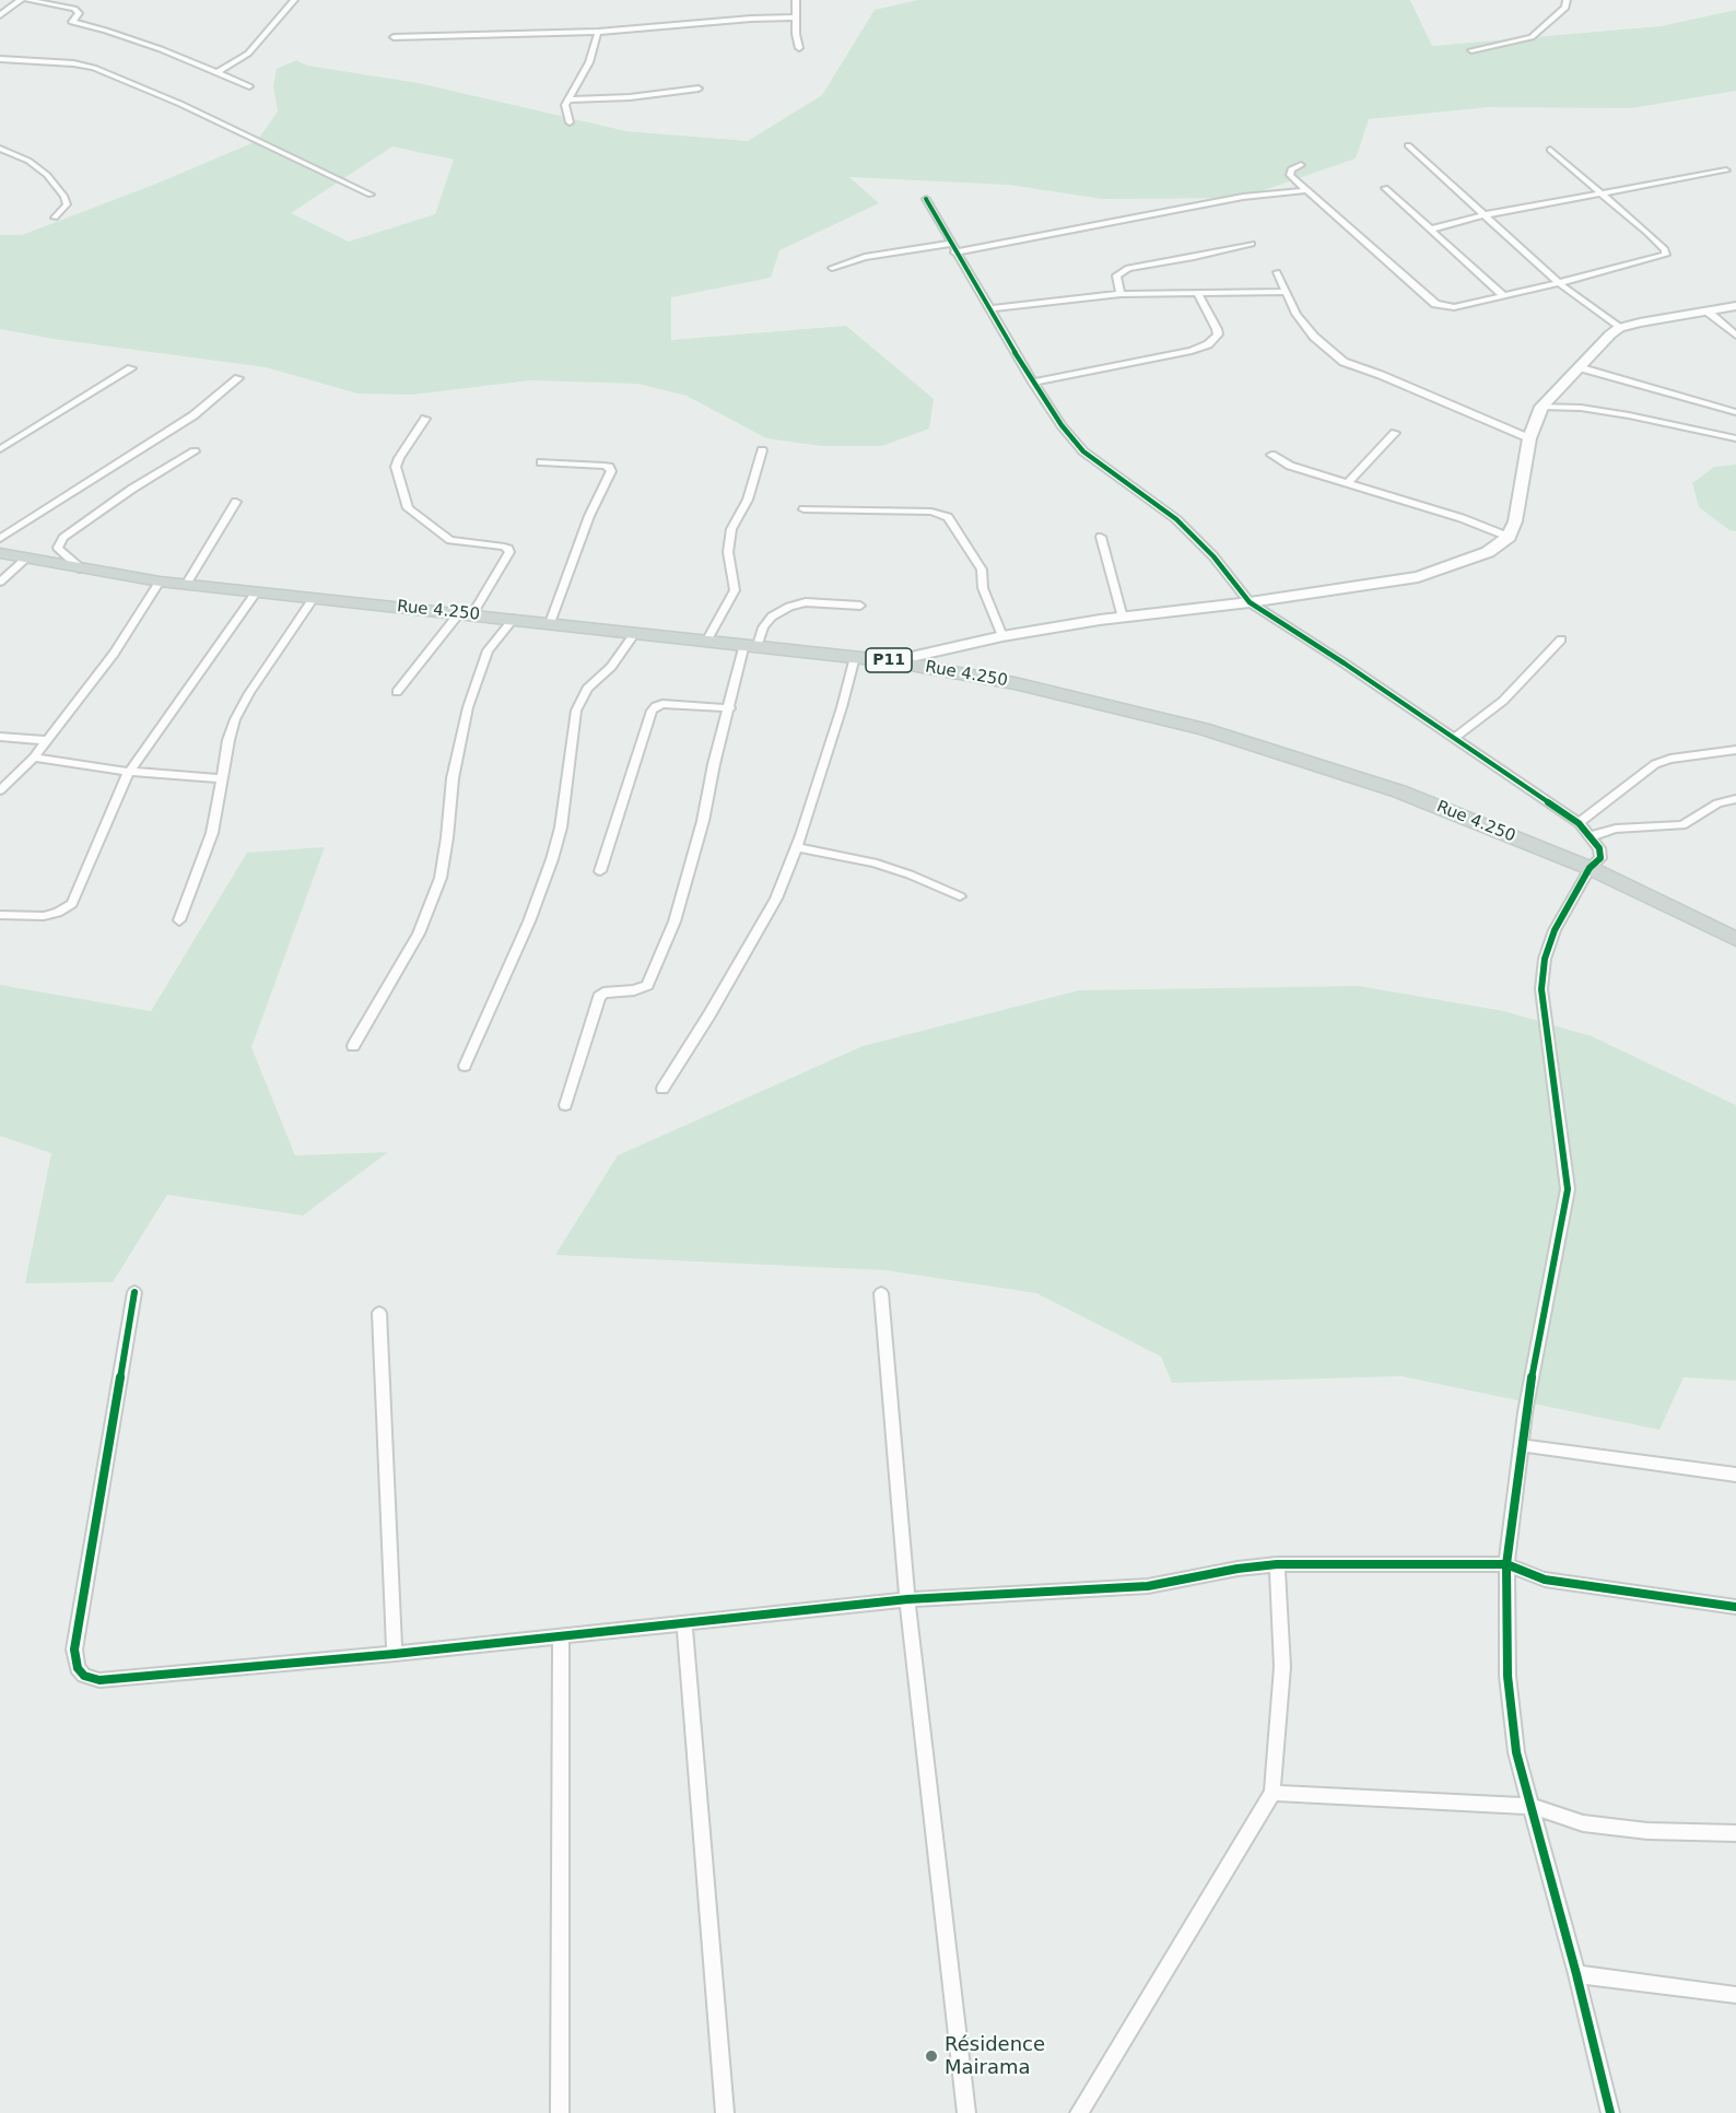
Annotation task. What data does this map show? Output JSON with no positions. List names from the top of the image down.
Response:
{
  "streets": {
    "main road": ["Rue 4.250", "P11"]
  },
  "places": ["Résidence Mairama"]
}
